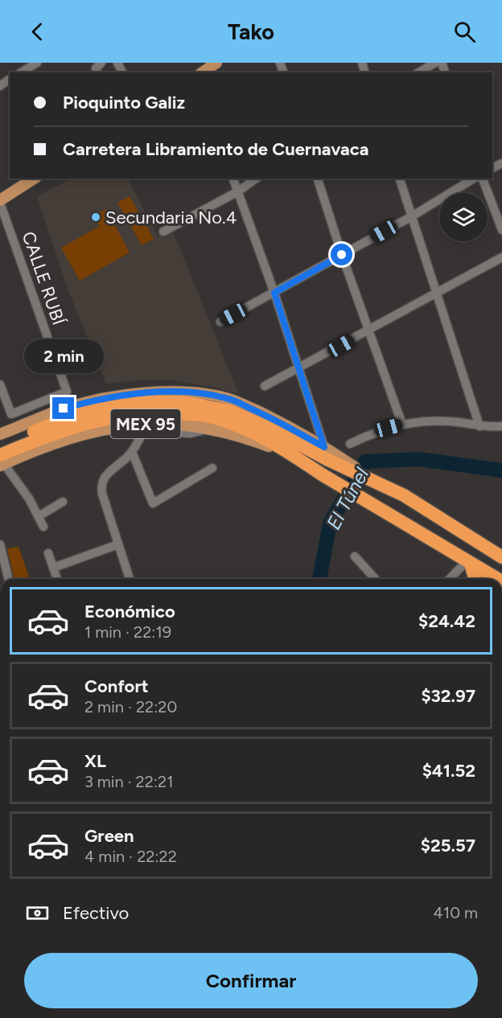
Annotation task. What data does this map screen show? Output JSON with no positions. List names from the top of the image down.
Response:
{
  "streets": {
    "highway": ["MEX 95"],
    "street": ["CALLE RUBÍ"]
  },
  "water": ["El Túnel"],
  "places": ["Secundaria No.4"],
  "page": {
    "header": "Tako",
    "banner": ["Pioquinto Galiz", "Carretera Libramiento de Cuernavaca"],
    "bubble": "2 min",
    "list": [
      {
        "name": "Económico",
        "note": "1 min · 22:19",
        "value": "$24.42"
      },
      {
        "name": "Confort",
        "note": "2 min · 22:20",
        "value": "$32.97"
      },
      {
        "name": "XL",
        "note": "3 min · 22:21",
        "value": "$41.52"
      },
      {
        "name": "Green",
        "note": "4 min · 22:22",
        "value": "$25.57"
      }
    ],
    "pay": ["Efectivo", "410 m"],
    "buttons": "Confirmar"
  }
}
